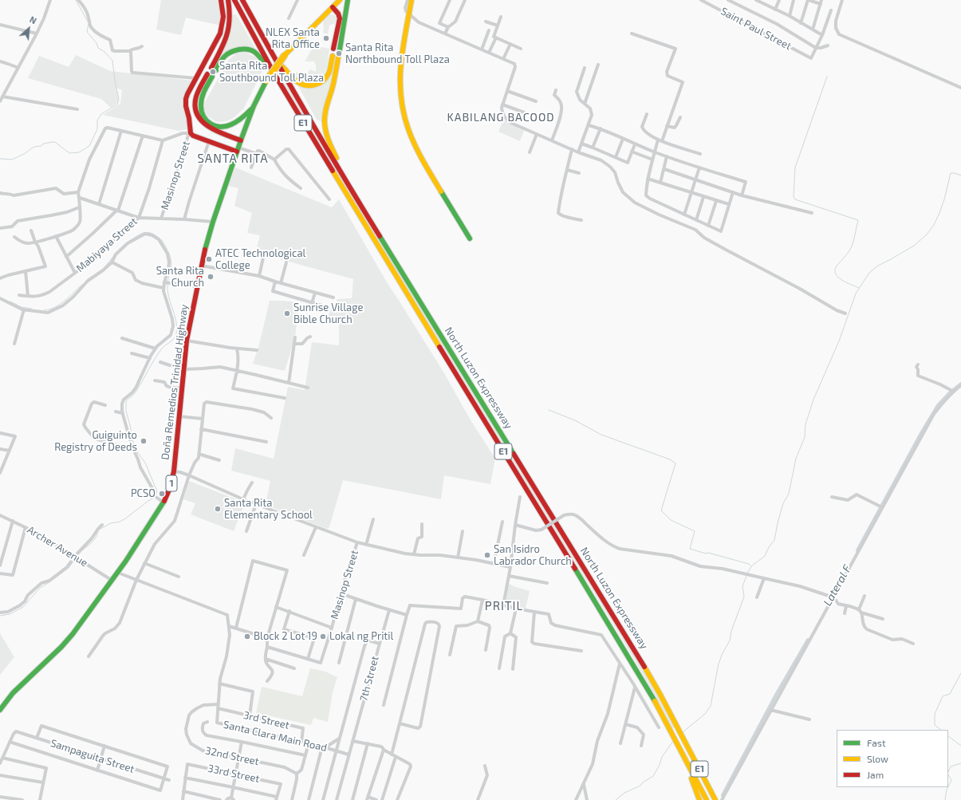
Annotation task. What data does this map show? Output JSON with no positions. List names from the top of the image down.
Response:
{
  "streets": {
    "main road": [
      "E1",
      "North Luzon Expressway",
      "Doña Remedios Trinidad Highway",
      "1"
    ],
    "street": [
      "Saint Paul Street",
      "Masinop Street",
      "Mabiyaya Street",
      "Archer Avenue",
      "7th Street",
      "3rd Street",
      "Santa Clara Main Road",
      "Sampaguita Street",
      "32nd Street",
      "33rd Street"
    ]
  },
  "crossings": [
    ["Doña Remedios Trinidad Highway", "Archer Avenue"],
    ["Doña Remedios Trinidad Highway", "Santa Clara Main Road"],
    ["7th Street", "Santa Clara Main Road"],
    ["3rd Street", "Santa Clara Main Road"],
    ["Santa Clara Main Road", "32nd Street"]
  ],
  "districts": ["KABILANG BACOOD", "SANTA RITA", "PRITIL"],
  "water": ["Lateral F"],
  "places": [
    "NLEX Santa Rita Office",
    "Santa Rita Northbound Toll Plaza",
    "Santa Rita Southbound Toll Plaza",
    "ATEC Technological College",
    "Santa Rita Church",
    "Sunrise Village Bible Church",
    "Guiguinto Registry of Deeds",
    "PCSO",
    "Santa Rita Elementary School",
    "San Isidro Labrador Church",
    "Block 2 Lot 19",
    "Lokal ng Pritil"
  ],
  "legend": ["Fast", "Slow", "Jam"],
  "north": "top right"
}
